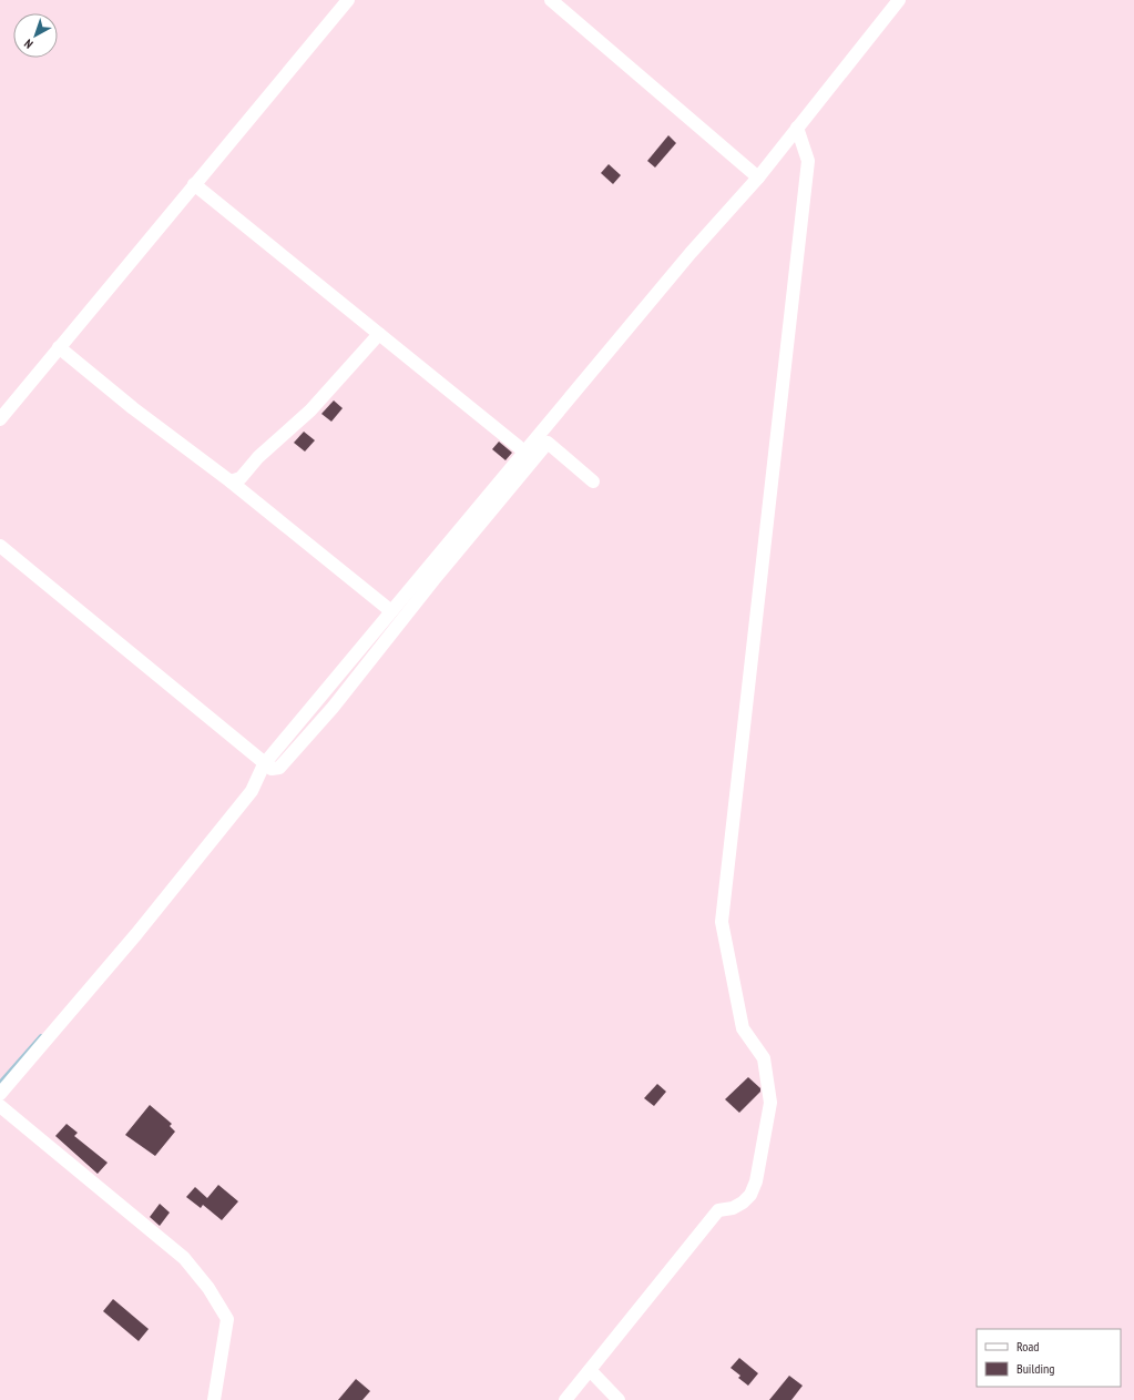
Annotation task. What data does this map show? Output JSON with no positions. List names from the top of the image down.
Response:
{
  "legend": ["Road", "Building"],
  "north": "bottom left"
}
